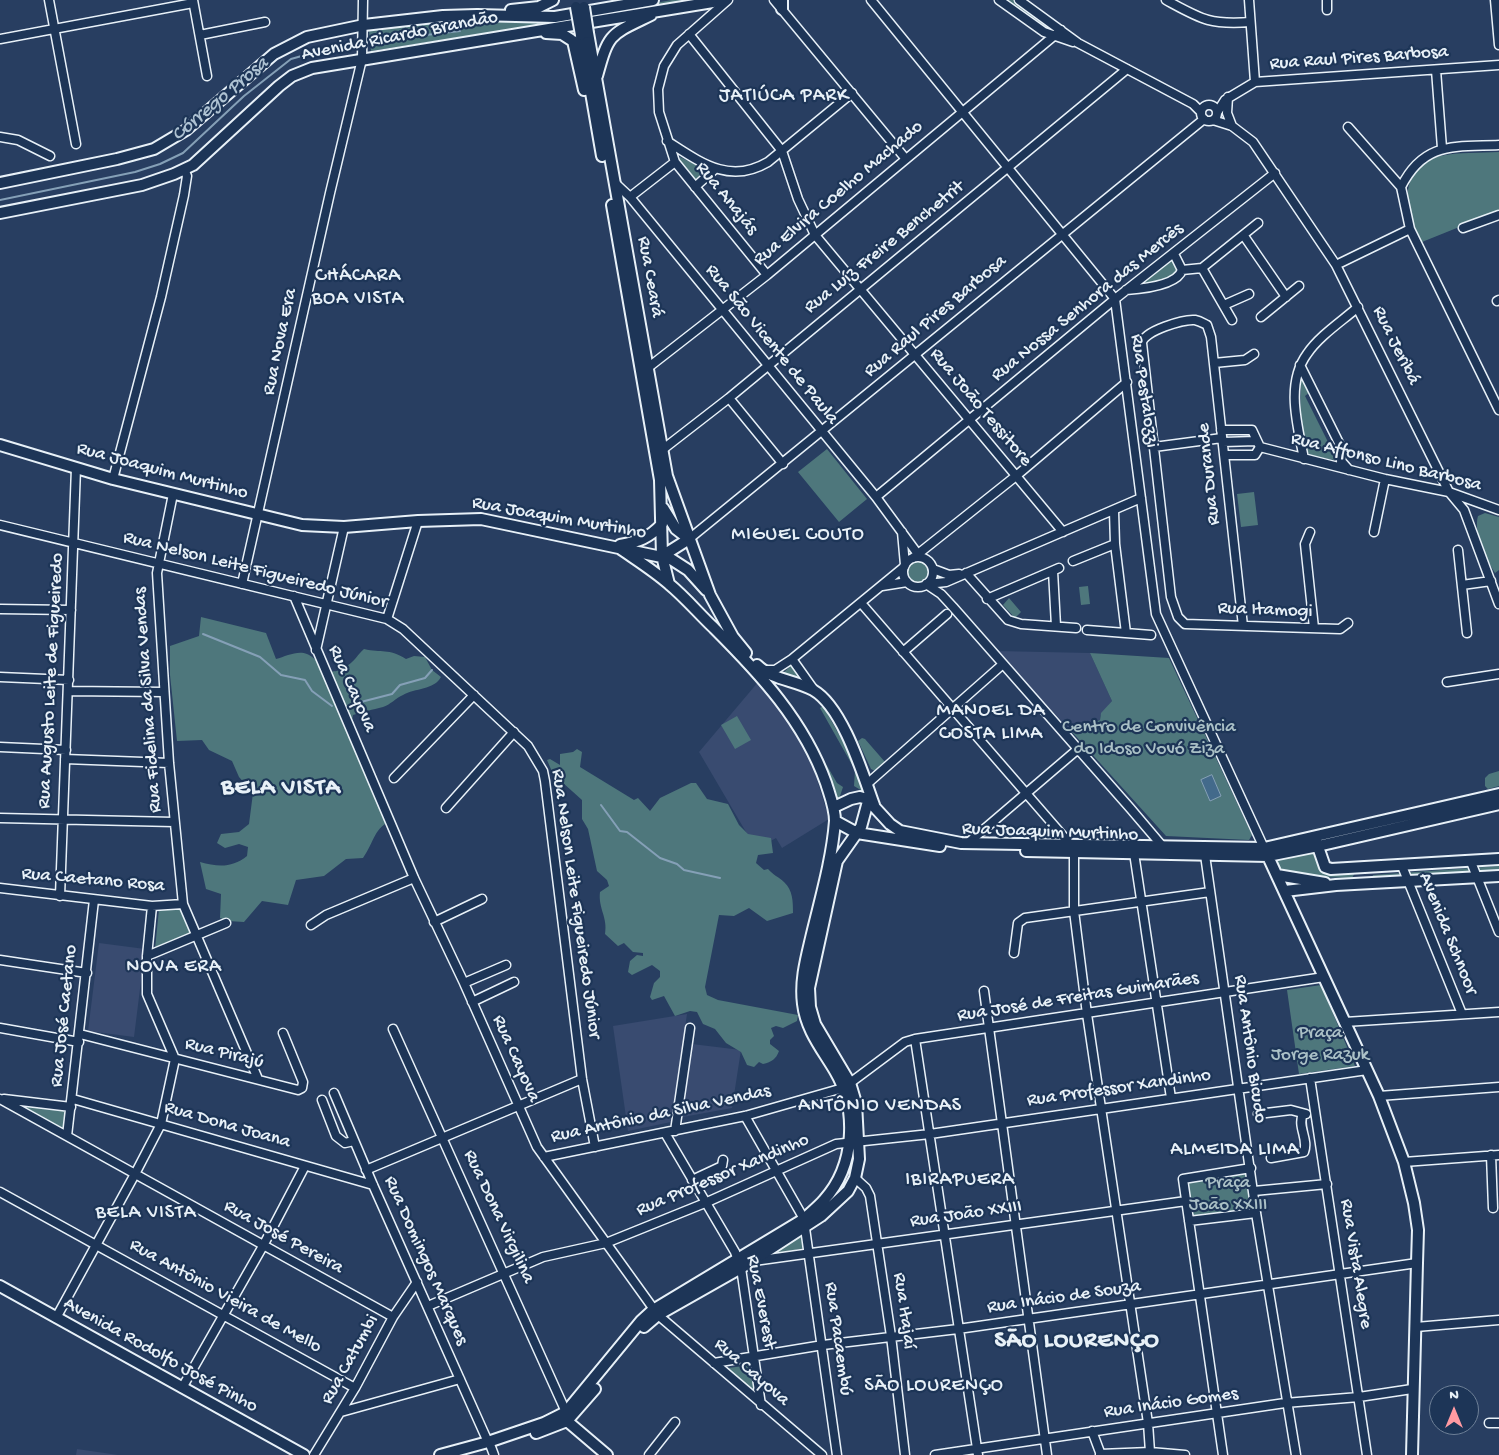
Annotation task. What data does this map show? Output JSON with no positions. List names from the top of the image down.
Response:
{
  "streets": {
    "main road": [
      "Avenida Ricardo Brandão",
      "Rua Ceará",
      "Rua Joaquim Murtinho",
      "Avenida Rodolfo José Pinho"
    ],
    "street": [
      "Rua Raul Pires Barbosa",
      "Rua Elvira Coelho Machado",
      "Rua Anajás",
      "Rua Luíz Freire Benchetrit",
      "Rua Nossa Senhora das Mercês",
      "Rua Nova Era",
      "Rua São Vicente de Paula",
      "Rua Jeribá",
      "Rua Pestalozzi",
      "Rua João Tessitore",
      "Rua Affonso Lino Barbosa",
      "Rua Durande",
      "Rua Nelson Leite Figueiredo Júnior",
      "Rua Itamogi",
      "Rua Augusto Leite de Figueiredo",
      "Rua Cayova",
      "Rua Fidelina da Silva Vendas",
      "Rua Caetano Rosa",
      "Avenida Schnoor",
      "Rua José de Freitas Guimarães",
      "Rua José Caetano",
      "Rua Antônio Bicudo",
      "Rua Pirajú",
      "Rua Professor Xandinho",
      "Rua Antônio da Silva Vendas",
      "Rua Dona Joana",
      "Rua João XXIII",
      "Rua Dona Virgilina",
      "Rua José Pereira",
      "Rua Domingos Marques",
      "Rua Vista Alegre",
      "Rua Antônio Vieira de Mello",
      "Rua Inácio de Souza",
      "Rua Everest",
      "Rua Itajaí",
      "Rua Pacaembú",
      "Rua Catumbi",
      "Rua Inácio Gomes"
    ]
  },
  "crossings": [
    ["Avenida Ricardo Brandão", "Rua Anajás"],
    ["Avenida Ricardo Brandão", "Rua Nova Era"],
    ["Rua Raul Pires Barbosa", "Rua Ceará"],
    ["Rua Raul Pires Barbosa", "Rua São Vicente de Paula"],
    ["Rua Raul Pires Barbosa", "Rua Jeribá"],
    ["Rua Raul Pires Barbosa", "Rua João Tessitore"],
    ["Rua Elvira Coelho Machado", "Rua Anajás"],
    ["Rua Elvira Coelho Machado", "Rua Ceará"],
    ["Rua Elvira Coelho Machado", "Rua São Vicente de Paula"],
    ["Rua Elvira Coelho Machado", "Rua João Tessitore"],
    ["Rua Anajás", "Rua João Tessitore"],
    ["Rua Luíz Freire Benchetrit", "Rua Ceará"],
    ["Rua Luíz Freire Benchetrit", "Rua São Vicente de Paula"],
    ["Rua Luíz Freire Benchetrit", "Rua João Tessitore"],
    ["Rua Ceará", "Rua São Vicente de Paula"],
    ["Rua Ceará", "Rua Joaquim Murtinho"],
    ["Rua Nossa Senhora das Mercês", "Rua São Vicente de Paula"],
    ["Rua Nossa Senhora das Mercês", "Rua Jeribá"],
    ["Rua Nossa Senhora das Mercês", "Rua Pestalozzi"],
    ["Rua Nossa Senhora das Mercês", "Rua João Tessitore"],
    ["Rua Nova Era", "Rua Joaquim Murtinho"],
    ["Rua Nova Era", "Rua Nelson Leite Figueiredo Júnior"],
    ["Rua Jeribá", "Rua Affonso Lino Barbosa"],
    ["Rua Pestalozzi", "Rua Joaquim Murtinho"],
    ["Rua Joaquim Murtinho", "Rua Augusto Leite de Figueiredo"],
    ["Rua Joaquim Murtinho", "Rua Fidelina da Silva Vendas"],
    ["Rua Joaquim Murtinho", "Rua Antônio Bicudo"],
    ["Rua Durande", "Rua Itamogi"],
    ["Rua Nelson Leite Figueiredo Júnior", "Rua Augusto Leite de Figueiredo"],
    ["Rua Nelson Leite Figueiredo Júnior", "Rua Cayova"],
    ["Rua Nelson Leite Figueiredo Júnior", "Rua Fidelina da Silva Vendas"],
    ["Rua Nelson Leite Figueiredo Júnior", "Rua Antônio da Silva Vendas"],
    ["Rua Augusto Leite de Figueiredo", "Rua Caetano Rosa"],
    ["Rua Cayova", "Rua Professor Xandinho"],
    ["Rua Cayova", "Rua Antônio da Silva Vendas"],
    ["Rua Cayova", "Rua Inácio de Souza"],
    ["Rua Cayova", "Rua Everest"],
    ["Rua Fidelina da Silva Vendas", "Rua Caetano Rosa"],
    ["Rua Fidelina da Silva Vendas", "Rua Pirajú"],
    ["Rua Caetano Rosa", "Rua José Caetano"],
    ["Rua José de Freitas Guimarães", "Rua Antônio Bicudo"],
    ["Rua José de Freitas Guimarães", "Rua Antônio da Silva Vendas"],
    ["Rua José Caetano", "Rua Pirajú"],
    ["Rua José Caetano", "Rua Dona Joana"],
    ["Rua José Caetano", "Rua José Pereira"],
    ["Rua Antônio Bicudo", "Rua Professor Xandinho"],
    ["Rua Antônio Bicudo", "Rua Inácio de Souza"],
    ["Rua Antônio Bicudo", "Rua Inácio Gomes"],
    ["Rua Professor Xandinho", "Rua Dona Virgilina"],
    ["Rua Professor Xandinho", "Rua Domingos Marques"],
    ["Rua Professor Xandinho", "Rua Vista Alegre"],
    ["Rua Professor Xandinho", "Rua Everest"],
    ["Rua Professor Xandinho", "Rua Pacaembú"],
    ["Rua Antônio da Silva Vendas", "Rua Everest"],
    ["Rua Antônio da Silva Vendas", "Rua Pacaembú"],
    ["Rua Dona Joana", "Rua José Pereira"],
    ["Rua Dona Joana", "Rua Domingos Marques"],
    ["Rua João XXIII", "Rua Itajaí"],
    ["Rua João XXIII", "Rua Pacaembú"],
    ["Rua José Pereira", "Rua Catumbi"],
    ["Rua Domingos Marques", "Rua Catumbi"],
    ["Rua Vista Alegre", "Rua Inácio de Souza"],
    ["Rua Vista Alegre", "Rua Inácio Gomes"],
    ["Rua Antônio Vieira de Mello", "Rua Catumbi"],
    ["Rua Inácio de Souza", "Rua Everest"],
    ["Rua Inácio de Souza", "Rua Itajaí"],
    ["Rua Inácio de Souza", "Rua Pacaembú"]
  ],
  "districts": [
    "JATIÚCA PARK",
    "CHÁCARA BOA VISTA",
    "MIGUEL COUTO",
    "MANOEL DA COSTA LIMA",
    "BELA VISTA",
    "NOVA ERA",
    "ANTÔNIO VENDAS",
    "ALMEIDA LIMA",
    "IBIRAPUERA",
    "BELA VISTA",
    "SÃO LOURENÇO",
    "SÃO LOURENÇO"
  ],
  "water": ["Córrego Prosa"],
  "parks": ["Centro de Convivência do Idoso Vovó Ziza", "Praça Jorge Razuk", "Praça João XXIII"],
  "north": "top"
}
